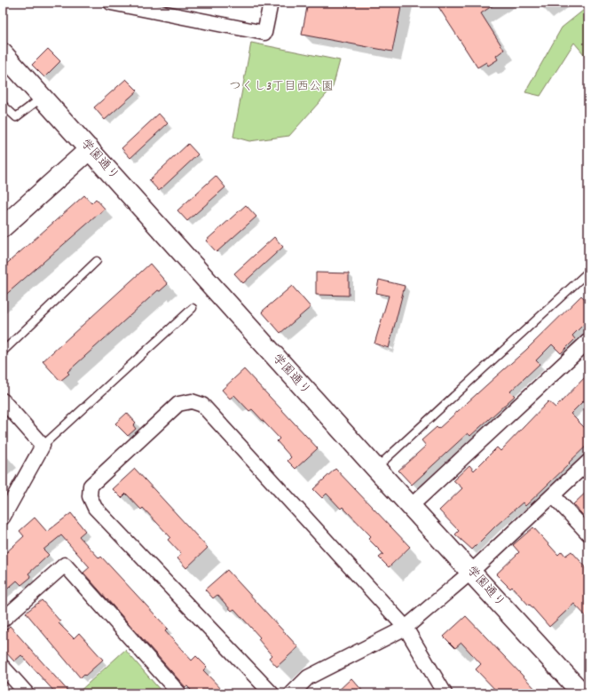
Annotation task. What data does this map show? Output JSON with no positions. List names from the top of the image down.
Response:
{
  "streets": {
    "street": ["学園通り"]
  },
  "parks": ["つくし3丁目西公園"]
}
